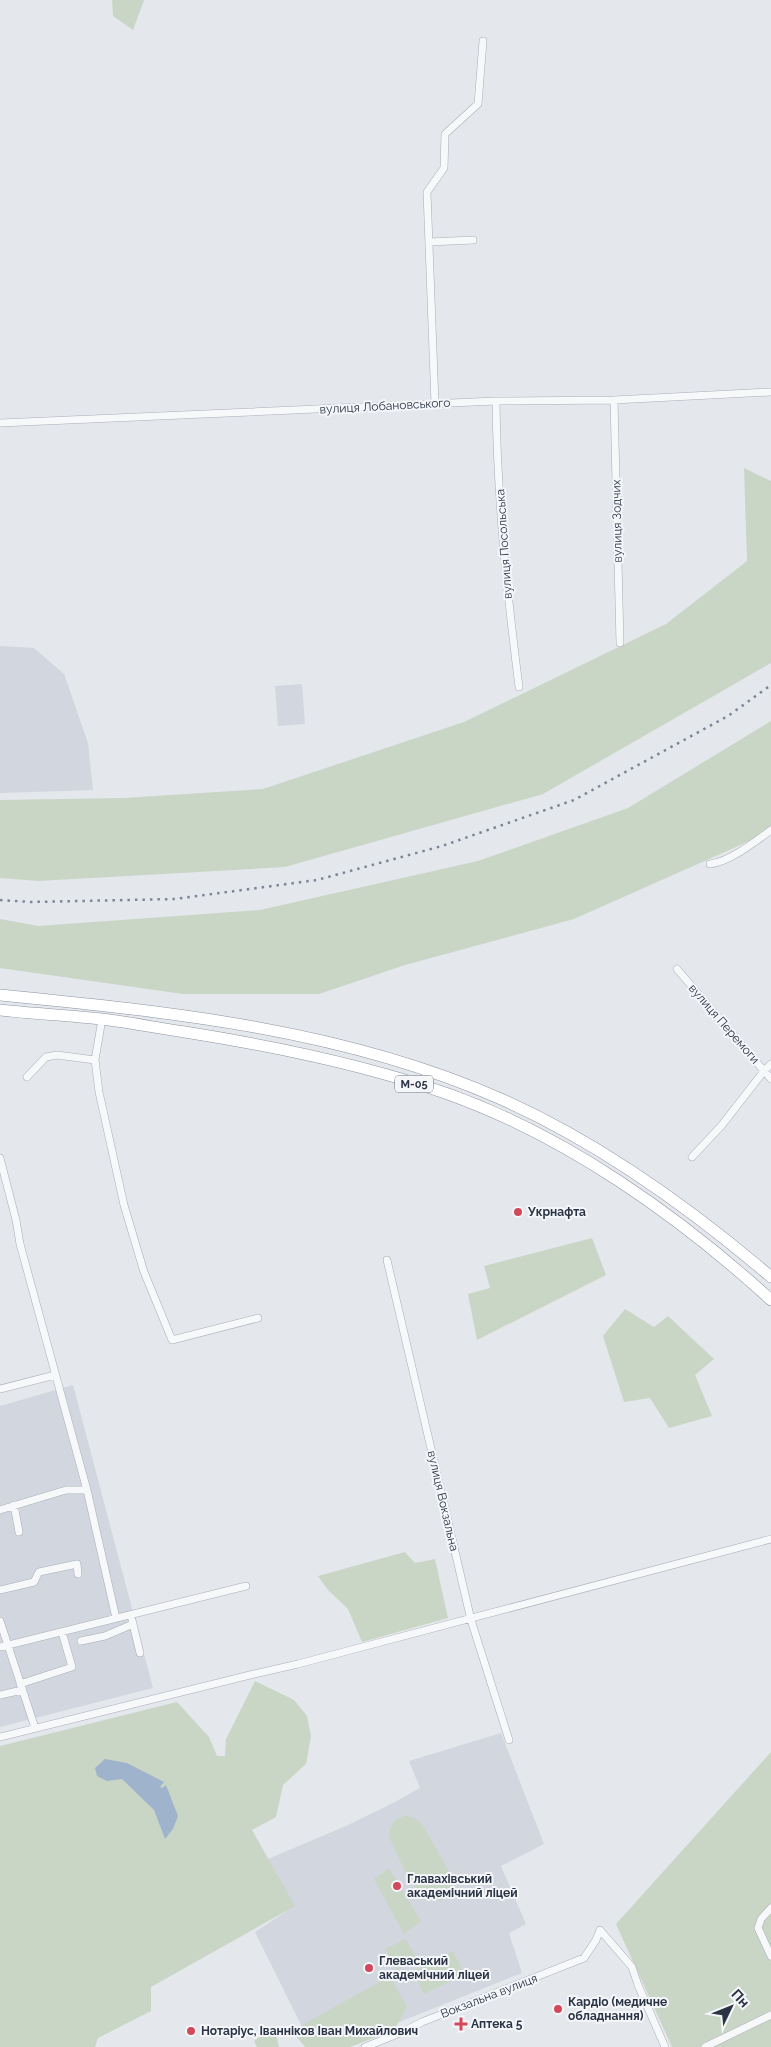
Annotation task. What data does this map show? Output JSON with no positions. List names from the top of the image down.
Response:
{
  "streets": {
    "highway": ["М-05"],
    "street": [
      "вулиця Лобановського",
      "вулиця Зодчих",
      "вулиця Посольська",
      "вулиця Перемоги",
      "вулиця Вокзальна",
      "Вокзальна вулиця"
    ]
  },
  "crossings": [
    ["вулиця Лобановського", "вулиця Зодчих"],
    ["вулиця Лобановського", "вулиця Посольська"]
  ],
  "places": {
    "other": [
      "Укрнафта",
      "Главахівський академічний ліцей",
      "Глеваський академічний ліцей",
      "Кардіо (медичне обладнання)",
      "Нотаріус, Іванніков Іван Михайлович"
    ],
    "health": ["Аптека 5"]
  },
  "north": "top right"
}
